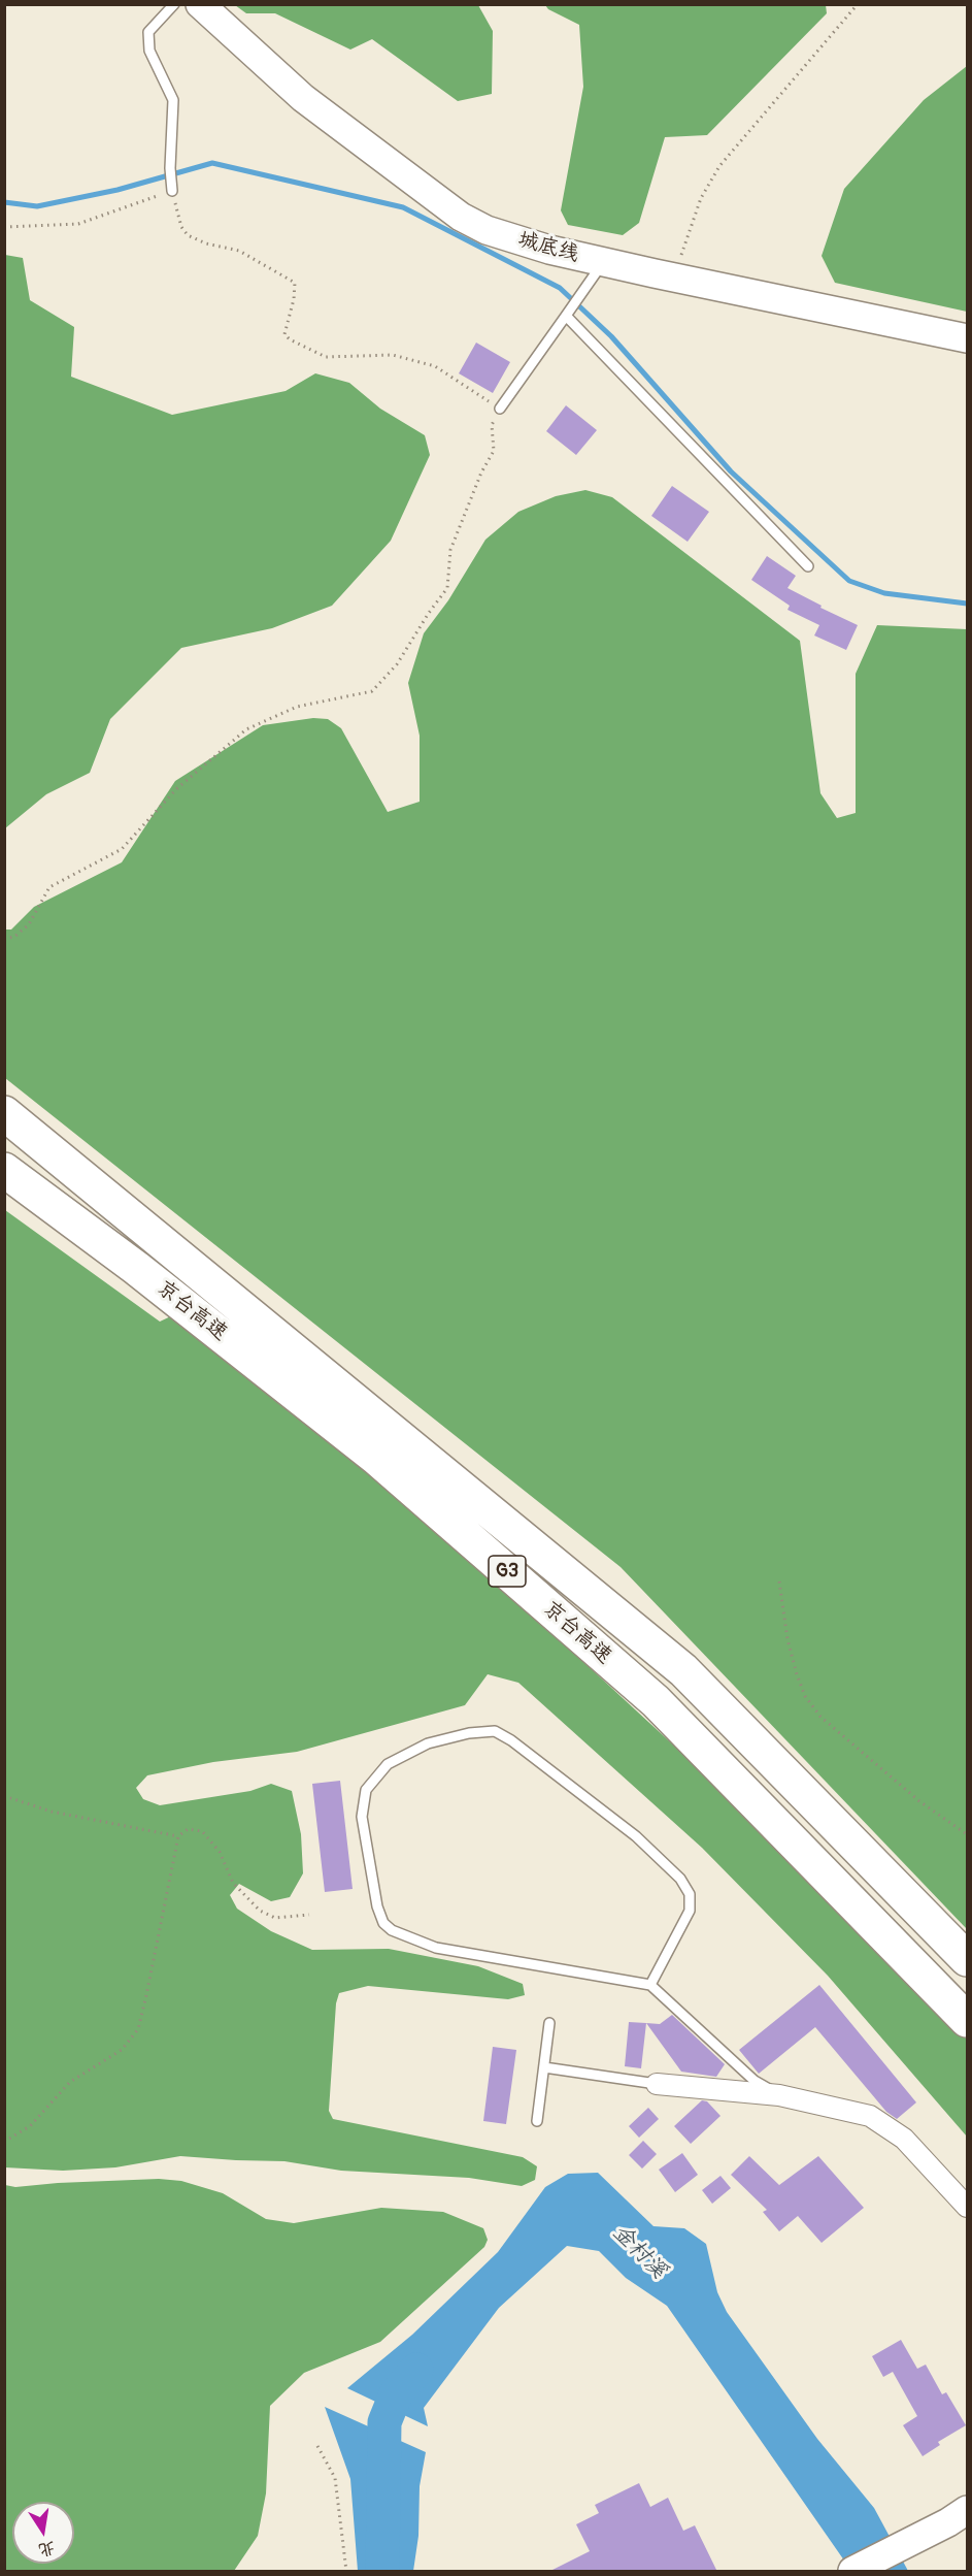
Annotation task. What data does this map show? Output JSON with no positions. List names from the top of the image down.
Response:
{
  "streets": {
    "highway": ["京台高速", "G3"],
    "main road": ["城底线"]
  },
  "water": ["金村溪"],
  "north": "bottom"
}
